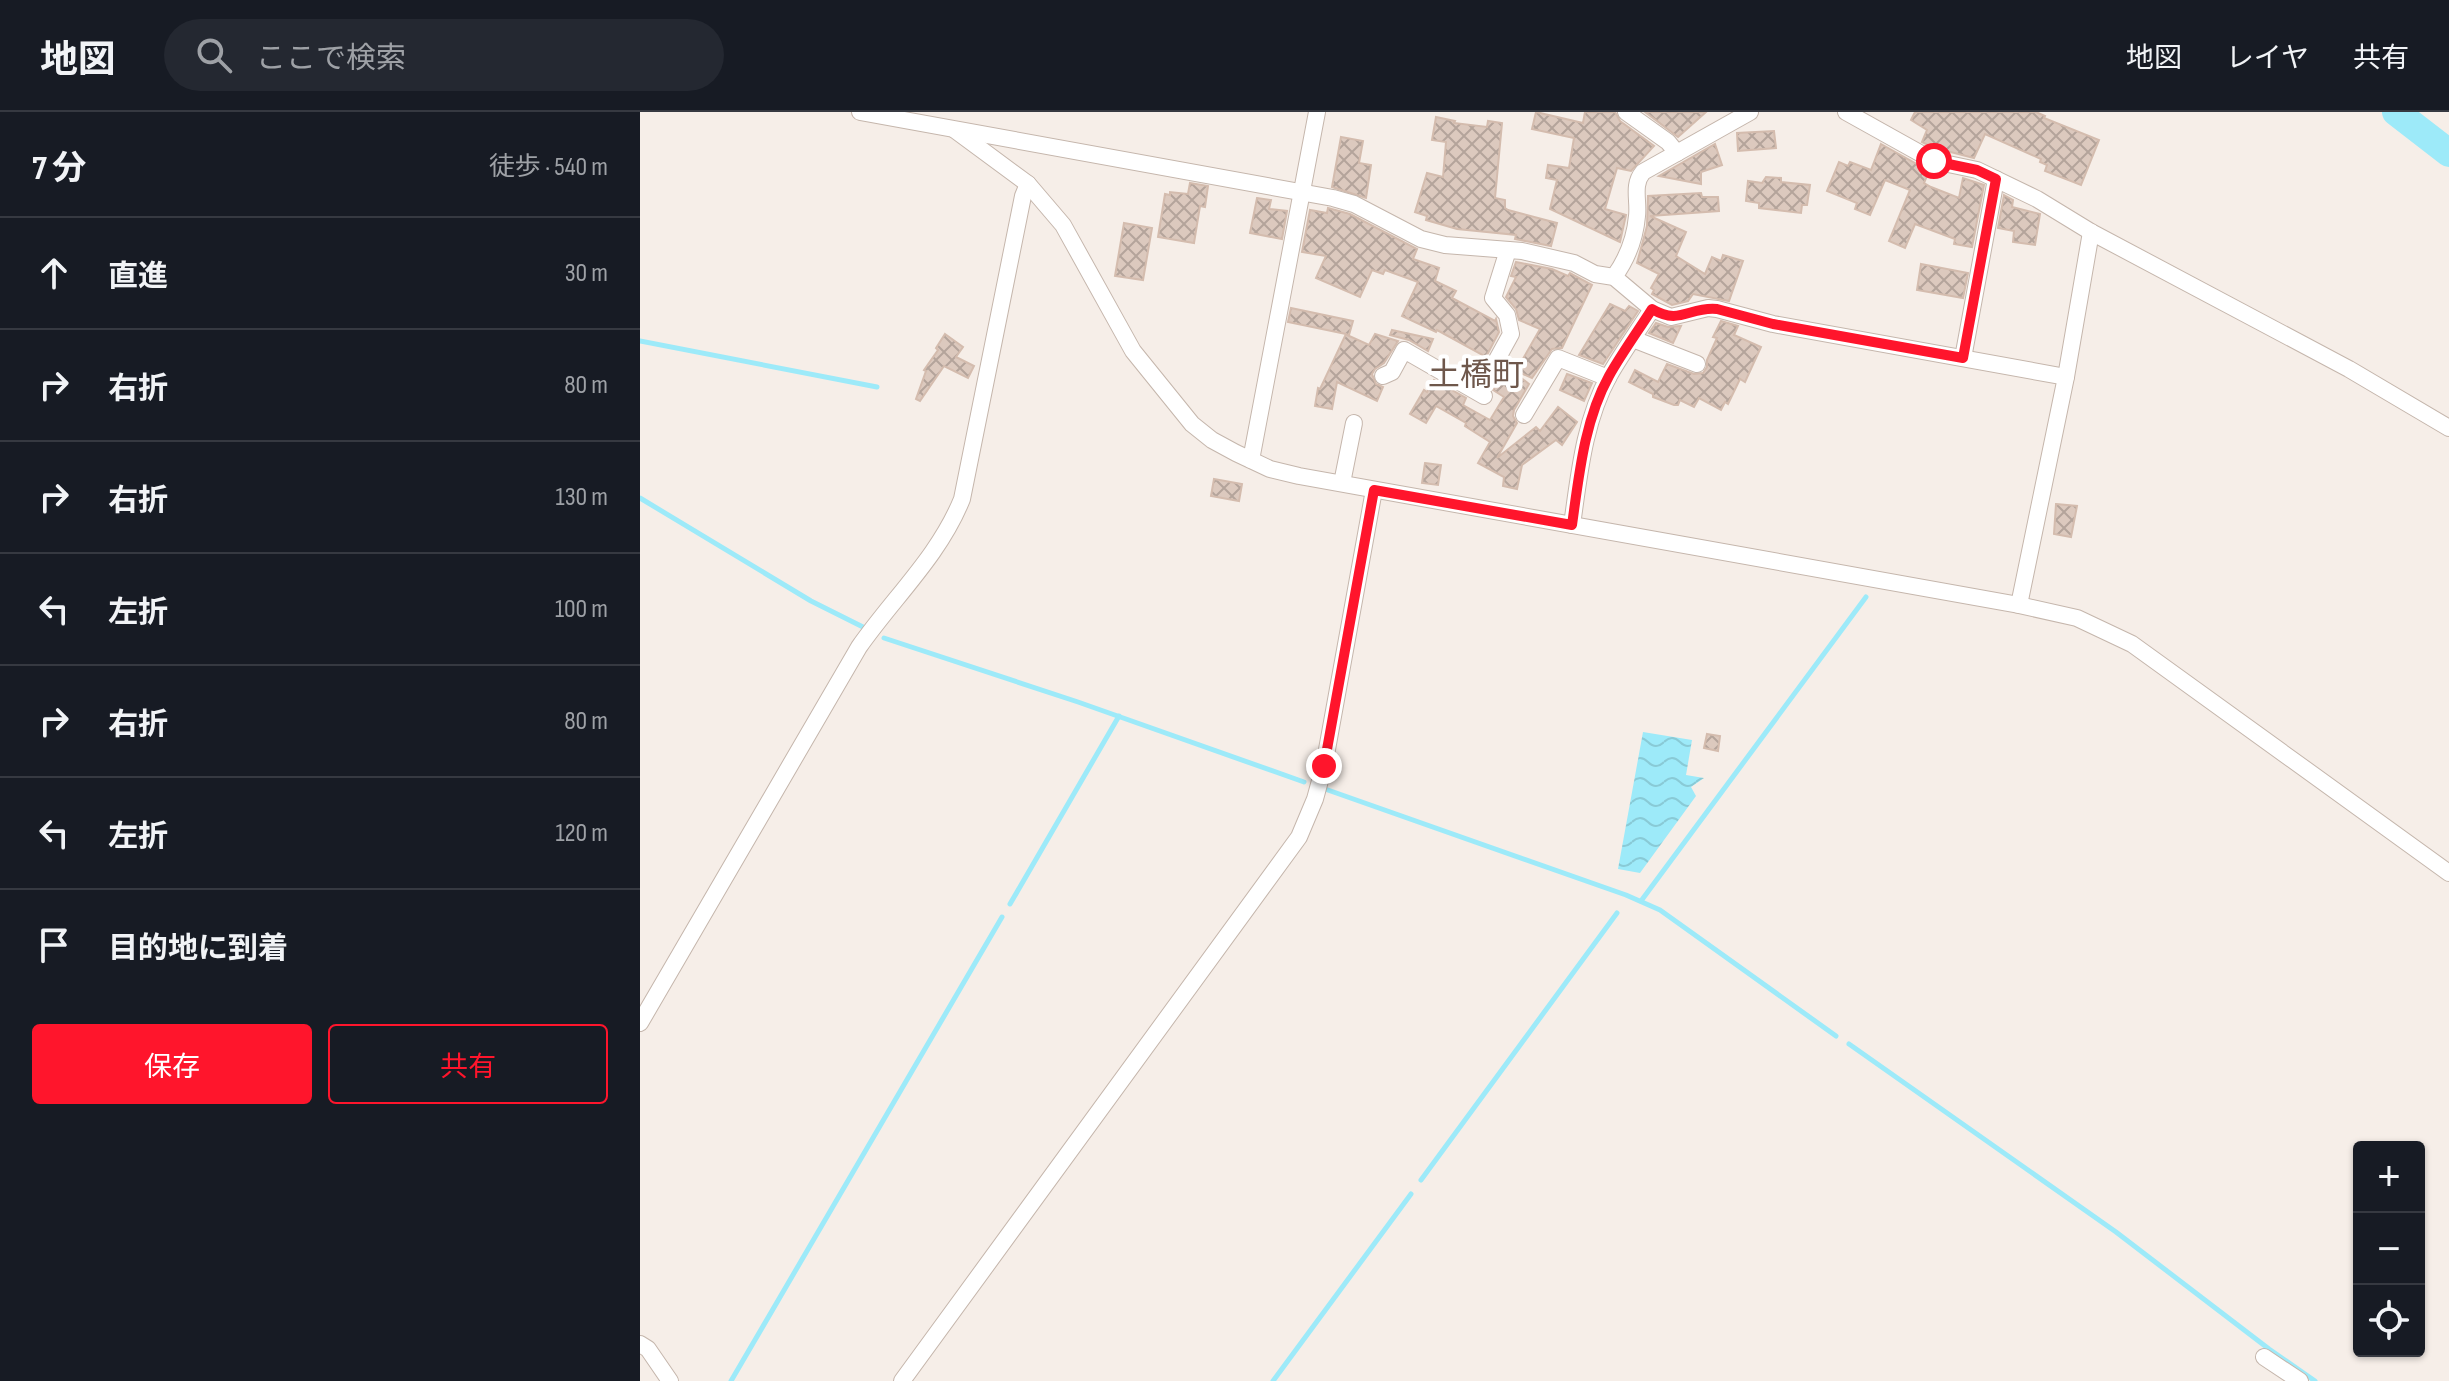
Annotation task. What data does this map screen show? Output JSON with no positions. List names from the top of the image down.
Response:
{
  "districts": ["土橋町"],
  "page": {
    "header": "地図",
    "search": "ここで検索",
    "nav": ["地図", "レイヤ", "共有"],
    "heading": ["7 分", "徒歩 · 540 m"],
    "list": [
      ["直進", "30 m"],
      ["右折", "80 m"],
      ["右折", "130 m"],
      ["左折", "100 m"],
      ["右折", "80 m"],
      ["左折", "120 m"],
      "目的地に到着"
    ],
    "buttons": ["保存", "共有"],
    "map_buttons": ["+", "−"]
  }
}
